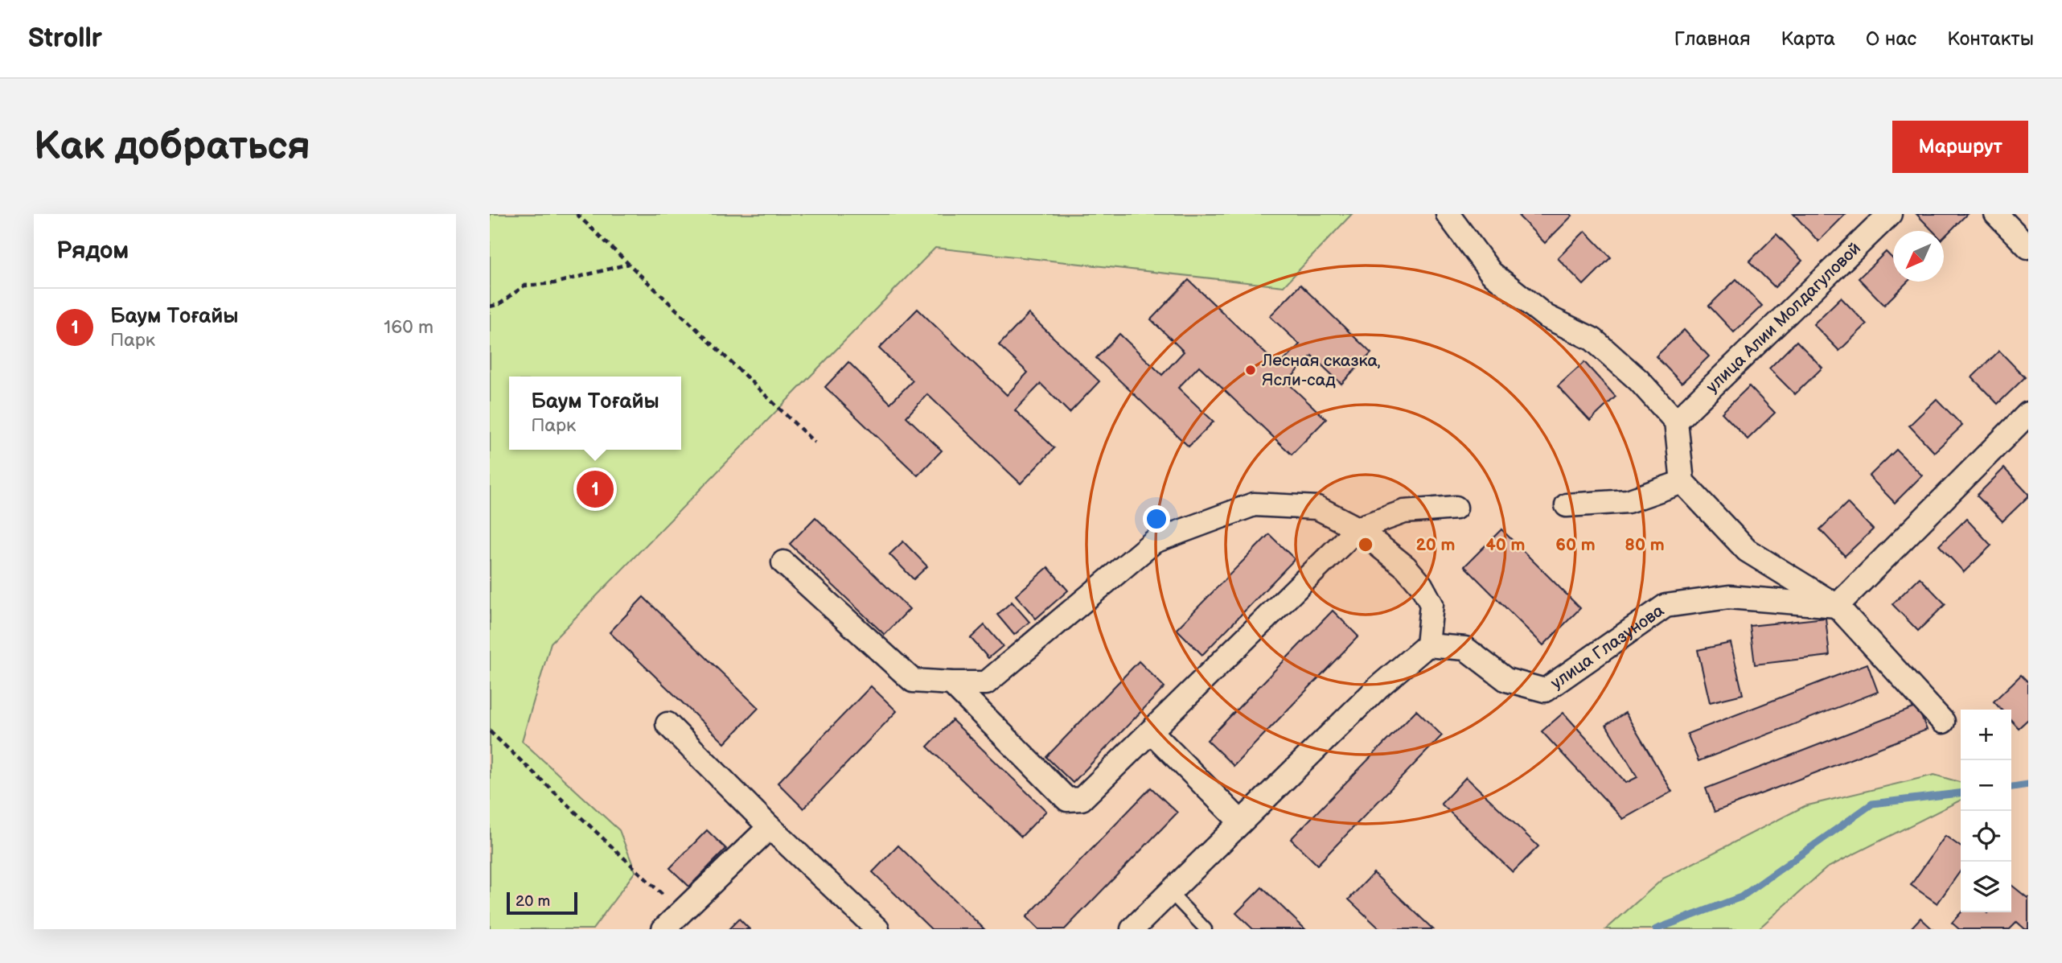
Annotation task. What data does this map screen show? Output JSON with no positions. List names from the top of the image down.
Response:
{
  "streets": {
    "street": ["улица Алии Молдагуловой", "улица Глазунова"]
  },
  "places": ["Лесная сказка, Ясли-сад"],
  "scale_bar": "20 m",
  "north": "bottom left",
  "page": {
    "header": "Strollr",
    "nav": [
      "Главная",
      "Карта",
      "О нас",
      "Контакты"
    ],
    "buttons": "Маршрут",
    "title": "Как добраться",
    "heading": "Рядом",
    "list": [
      {
        "mark": "1",
        "name": "Баум Тоғайы",
        "note": "Парк",
        "value": "160 m"
      }
    ],
    "popup": ["Баум Тоғайы", "Парк"],
    "pins": "1",
    "map_buttons": ["+", "−"],
    "scale": "20 m"
  },
  "rings": [
    "20 m",
    "40 m",
    "60 m",
    "80 m"
  ]
}
